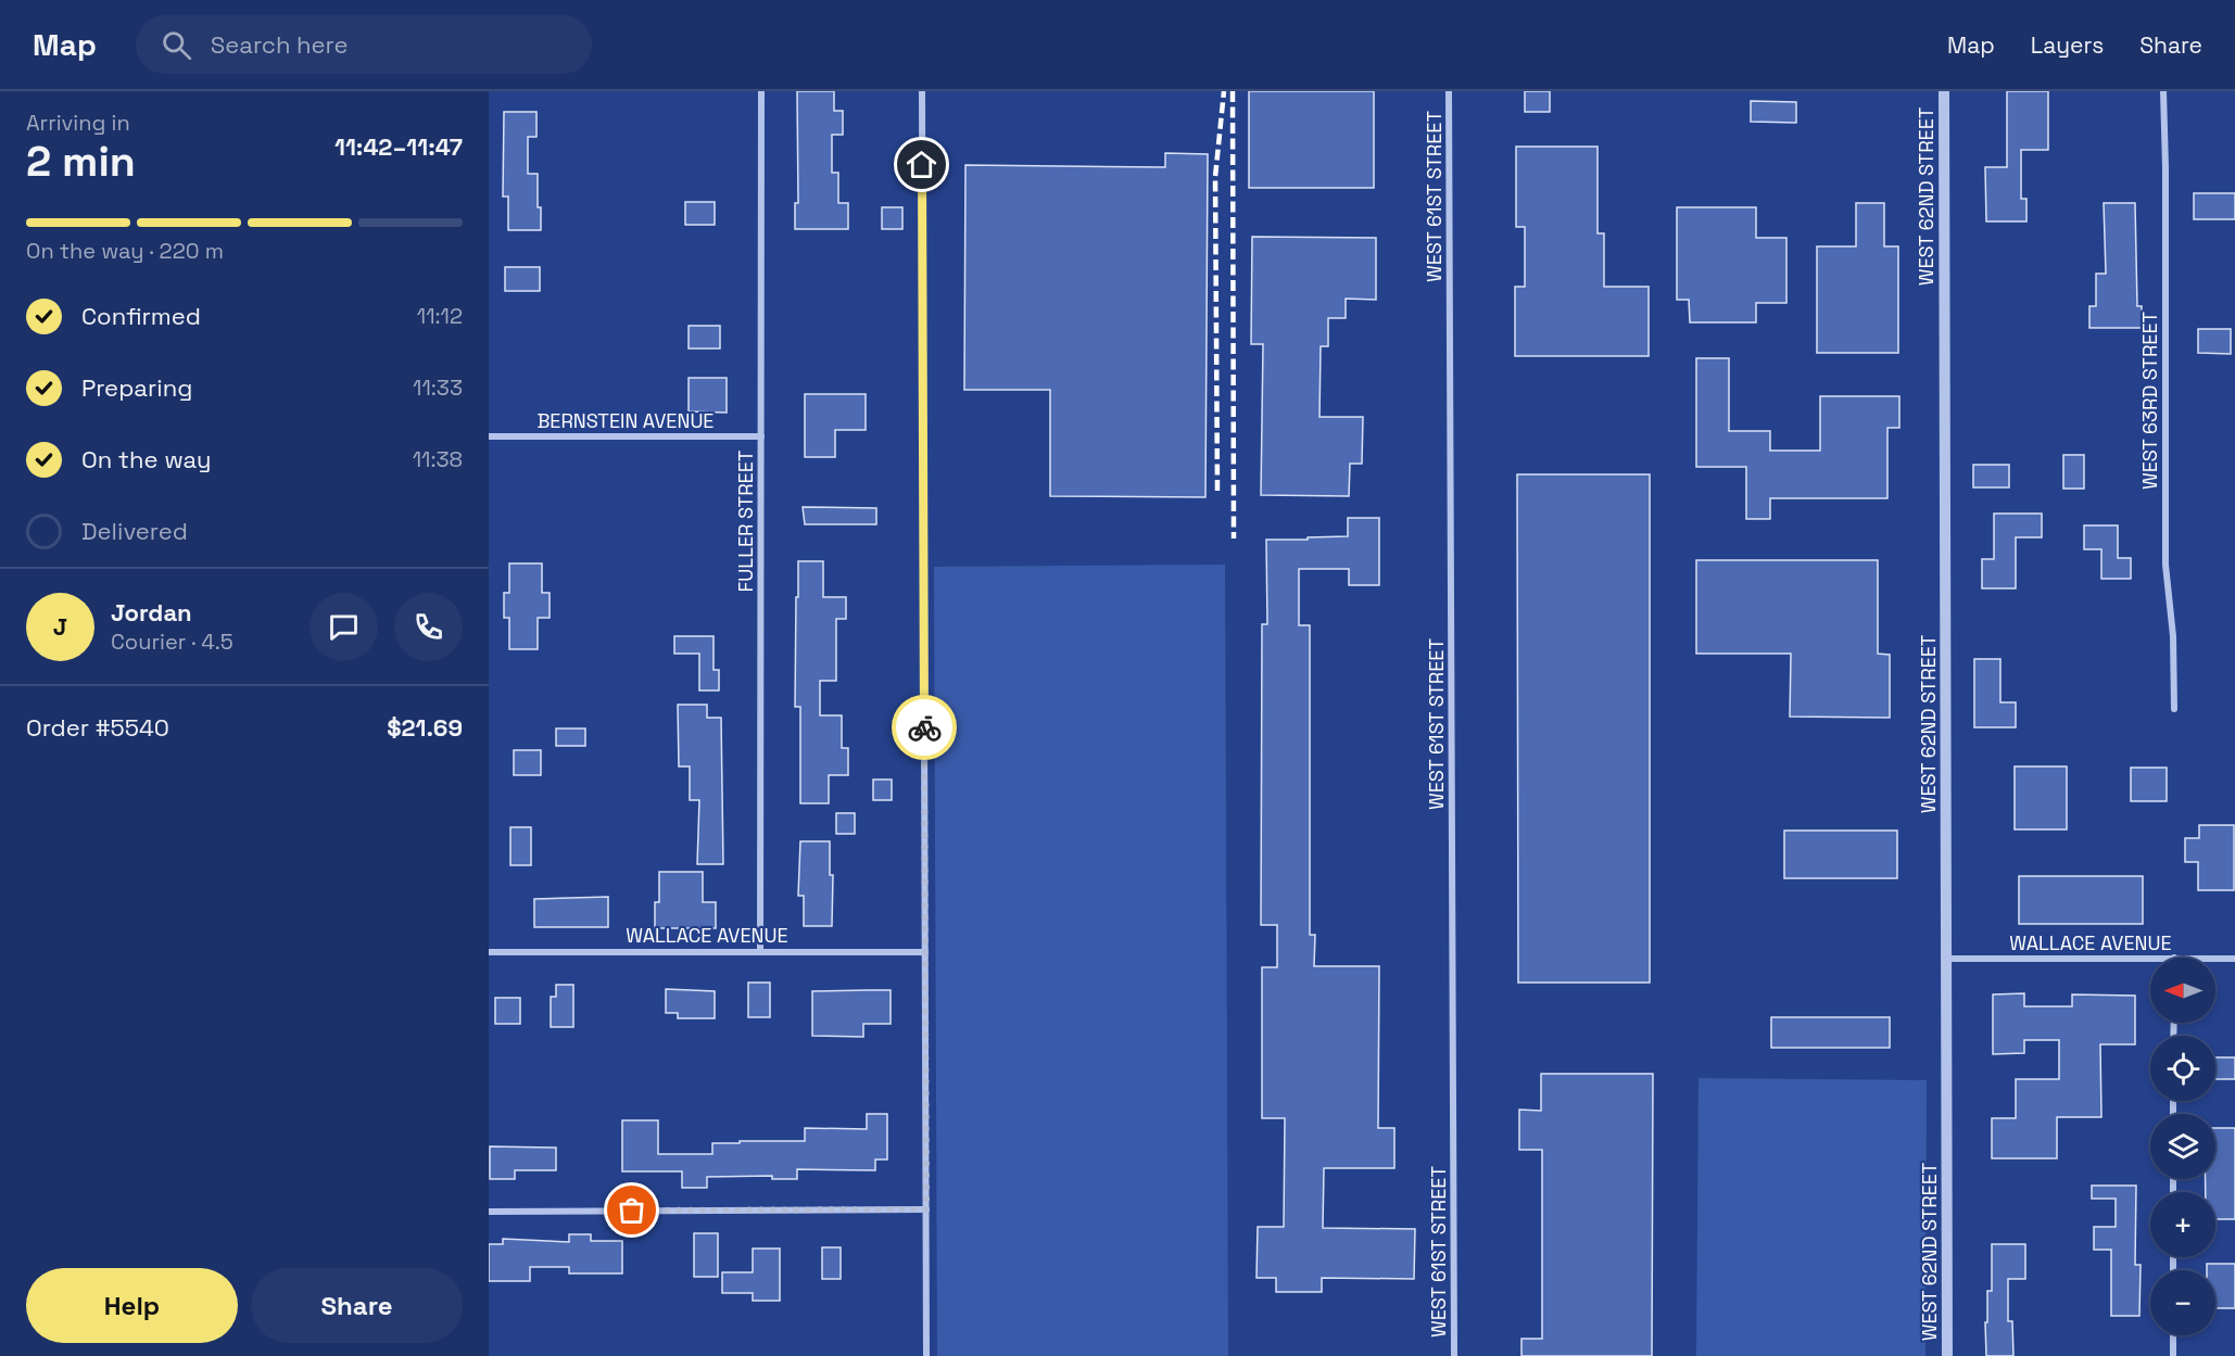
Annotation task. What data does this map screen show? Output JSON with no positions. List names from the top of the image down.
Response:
{
  "streets": {
    "street": [
      "WEST 61ST STREET",
      "WEST 62ND STREET",
      "WEST 63RD STREET",
      "BERNSTEIN AVENUE",
      "FULLER STREET",
      "WALLACE AVENUE"
    ]
  },
  "crossings": [
    ["WEST 62ND STREET", "WALLACE AVENUE"],
    ["BERNSTEIN AVENUE", "FULLER STREET"],
    ["FULLER STREET", "WALLACE AVENUE"]
  ],
  "north": "left",
  "page": {
    "header": "Map",
    "search": "Search here",
    "nav": ["Map", "Layers", "Share"],
    "heading": ["2 min", "Arriving in", "11:42–11:47"],
    "panel": [
      "Jordan",
      "Courier · 4.5",
      "Order #5540",
      "$21.69"
    ],
    "bar": "On the way · 220 m",
    "list": [
      ["Confirmed", "11:12"],
      ["Preparing", "11:33"],
      ["On the way", "11:38"],
      "Delivered"
    ],
    "round": "J",
    "map_buttons": ["+", "−"],
    "buttons": ["Help", "Share"]
  }
}
